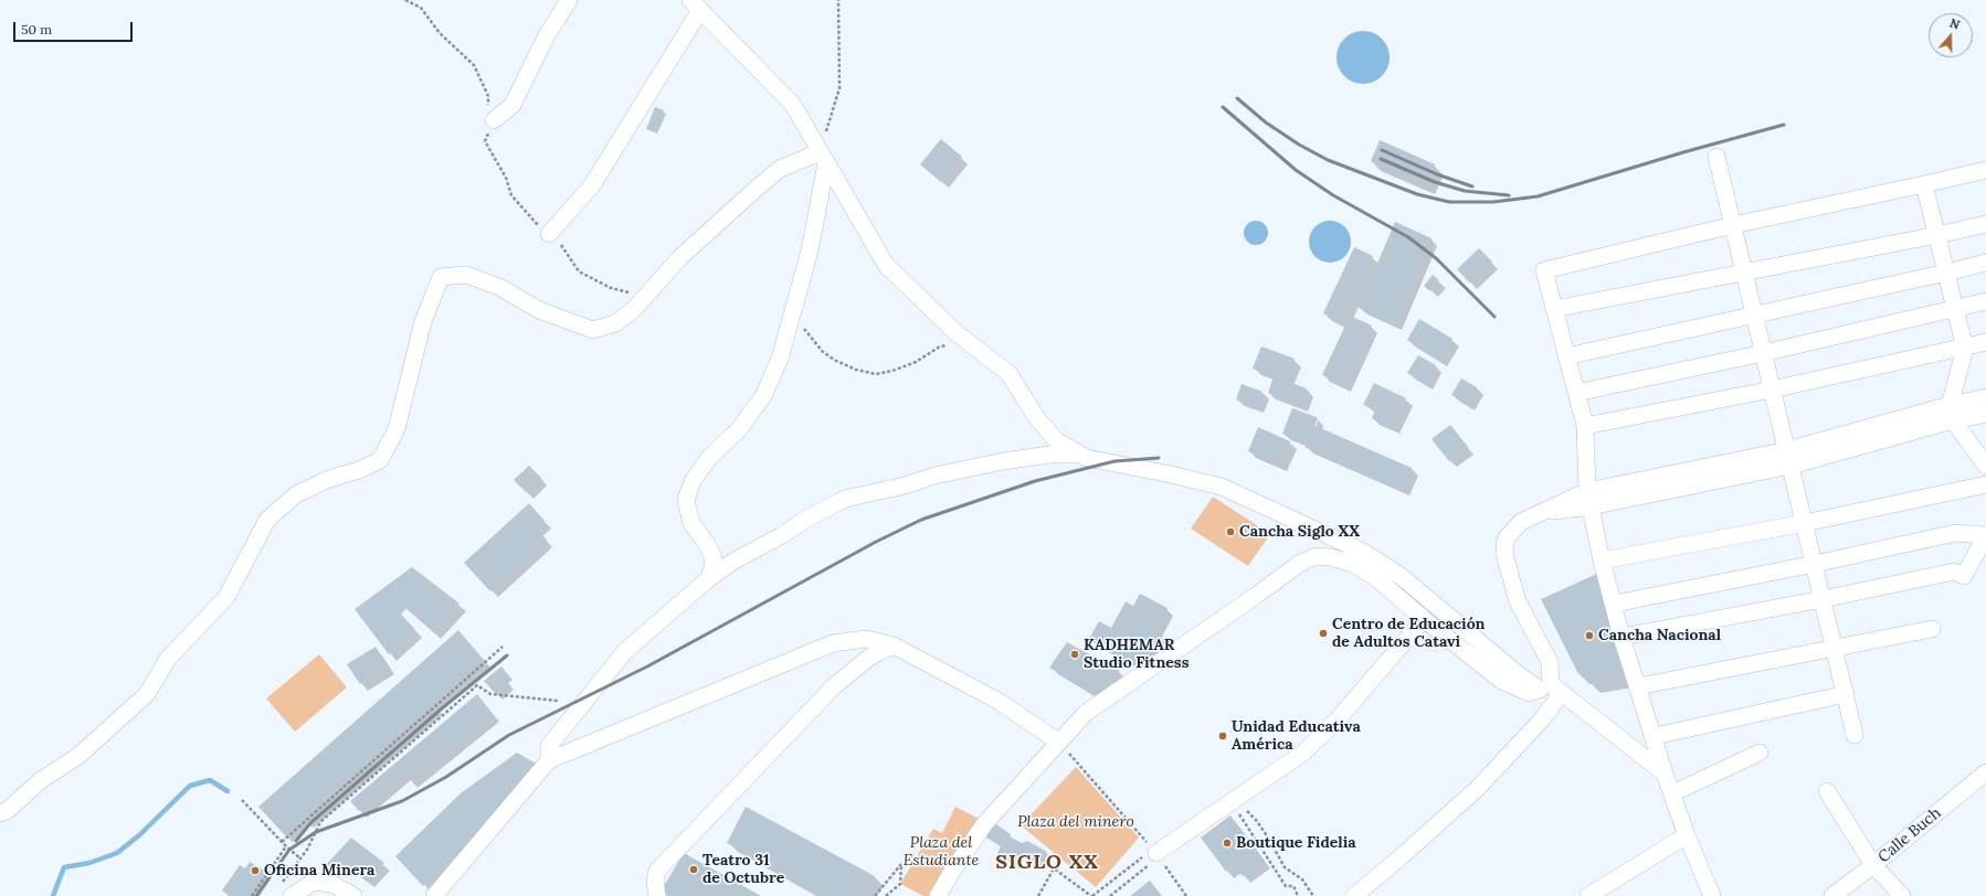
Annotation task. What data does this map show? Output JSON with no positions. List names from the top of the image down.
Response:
{
  "streets": {
    "street": ["Calle Buch"]
  },
  "districts": ["SIGLO XX"],
  "parks": ["Plaza del minero", "Plaza del Estudiante"],
  "places": [
    "Cancha Siglo XX",
    "Centro de Educación de Adultos Catavi",
    "Cancha Nacional",
    "KADHEMAR Studio Fitness",
    "Unidad Educativa América",
    "Boutique Fidelia",
    "Teatro 31 de Octubre",
    "Oficina Minera"
  ],
  "scale_bar": "50 m",
  "north": "top"
}
